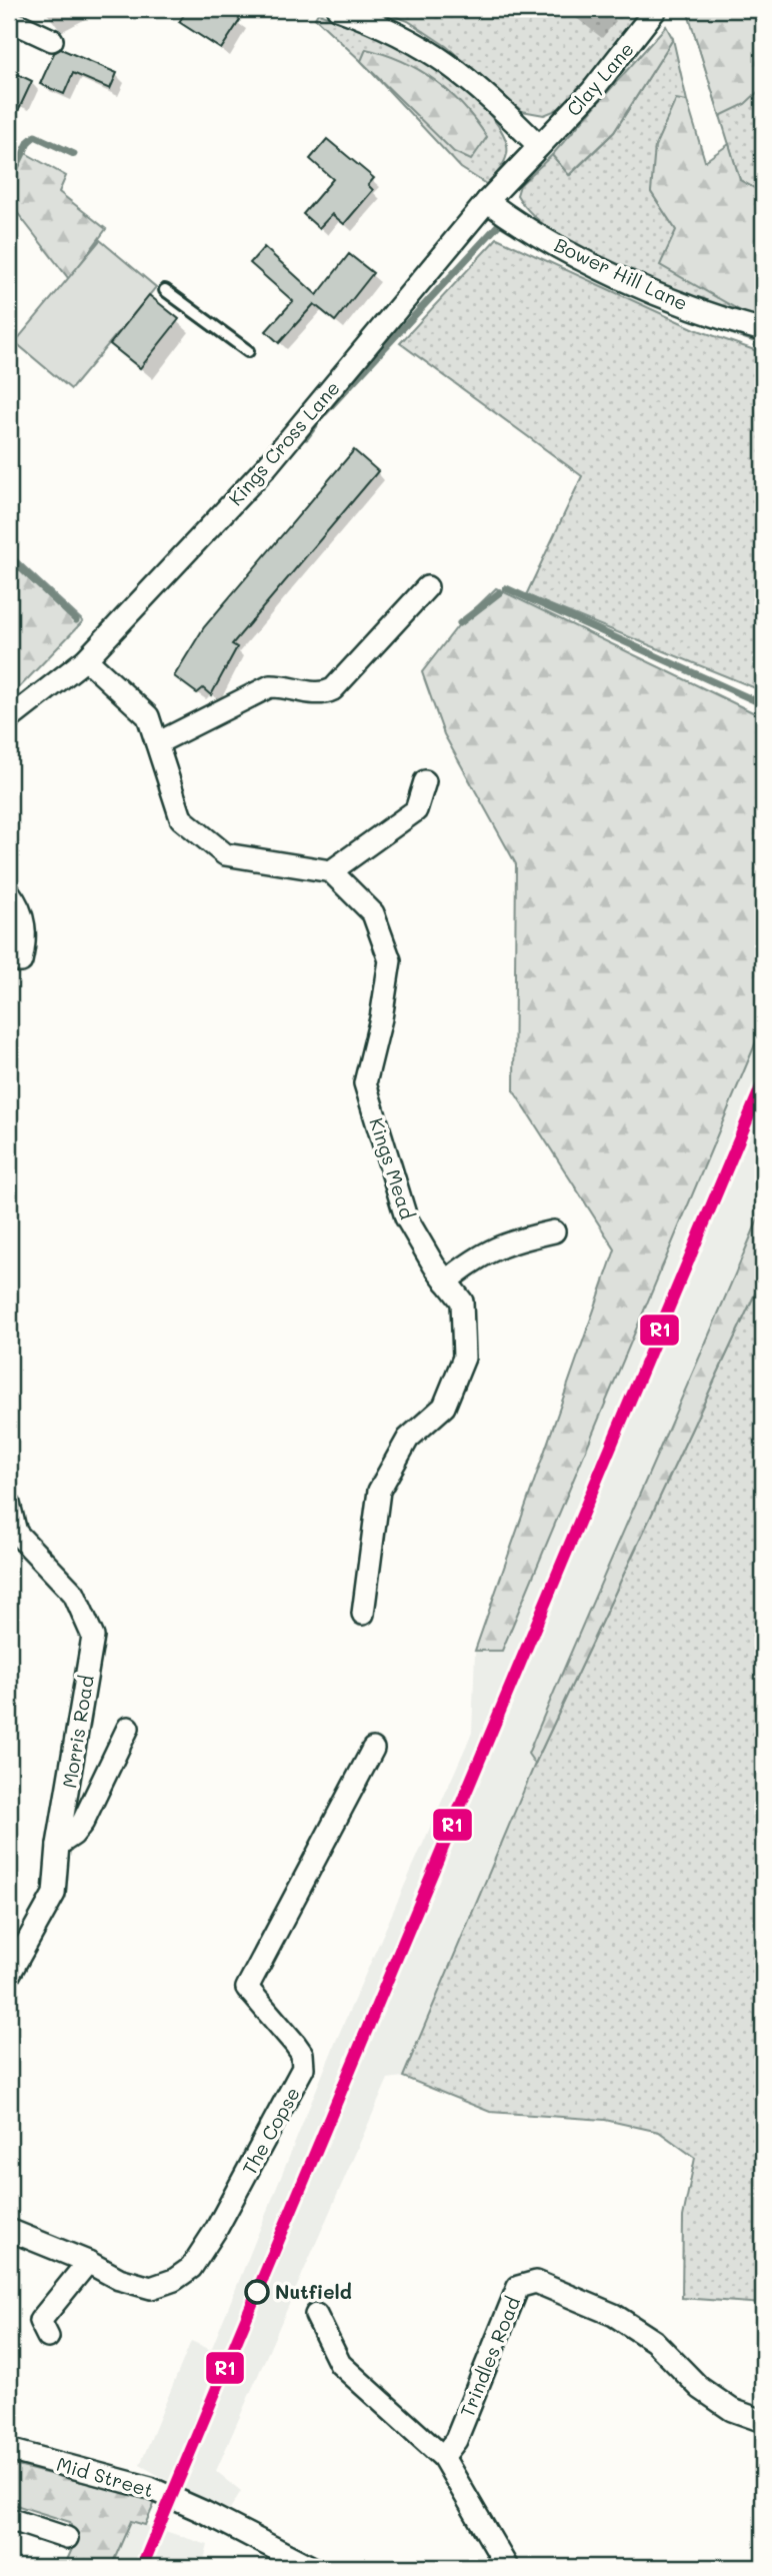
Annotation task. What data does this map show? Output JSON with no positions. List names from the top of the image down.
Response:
{
  "streets": {
    "street": [
      "Clay Lane",
      "Bower Hill Lane",
      "Kings Cross Lane",
      "Kings Mead",
      "Morris Road",
      "The Copse",
      "Trindles Road",
      "Mid Street"
    ]
  },
  "crossings": [
    ["Clay Lane", "Kings Cross Lane"],
    ["Bower Hill Lane", "Kings Cross Lane"]
  ],
  "places": ["Nutfield"],
  "lines": ["transit line R1"]
}
